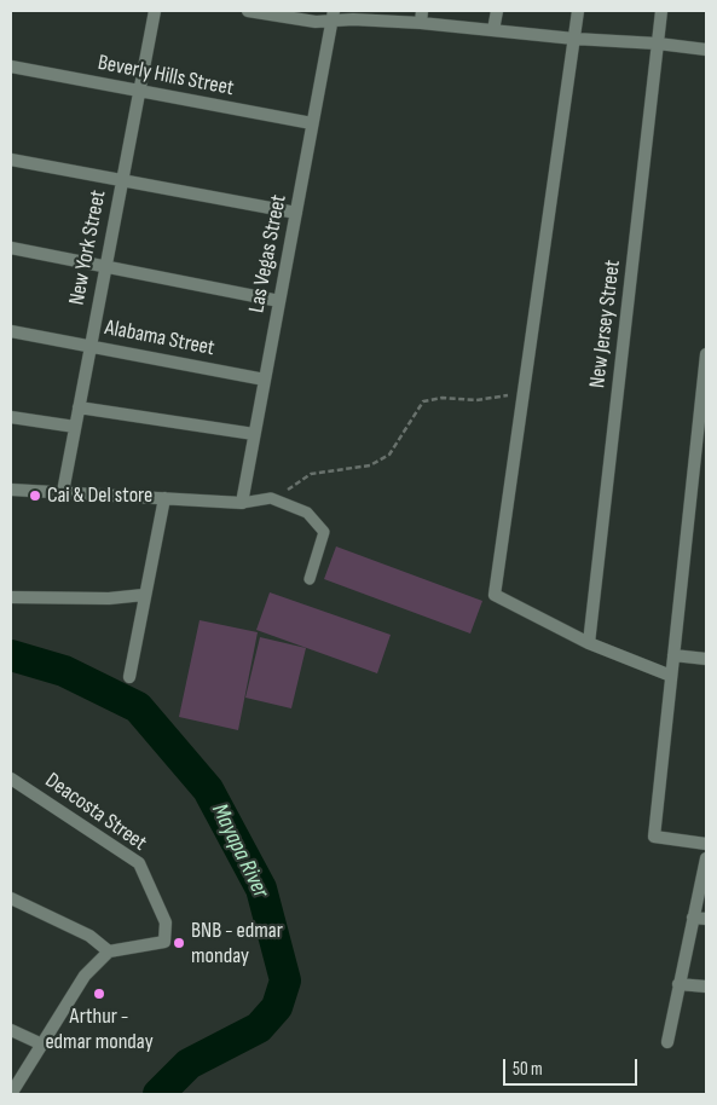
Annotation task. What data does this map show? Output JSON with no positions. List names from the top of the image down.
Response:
{
  "streets": {
    "street": [
      "Beverly Hills Street",
      "New York Street",
      "Las Vegas Street",
      "New Jersey Street",
      "Alabama Street",
      "Deacosta Street"
    ]
  },
  "crossings": [
    ["Beverly Hills Street", "New York Street"],
    ["Beverly Hills Street", "Las Vegas Street"],
    ["New York Street", "Alabama Street"],
    ["Las Vegas Street", "Alabama Street"]
  ],
  "water": ["Mayapa River"],
  "places": ["Cai & Del store", "BNB - edmar monday", "Arthur - edmar monday"],
  "scale_bar": "50 m"
}
